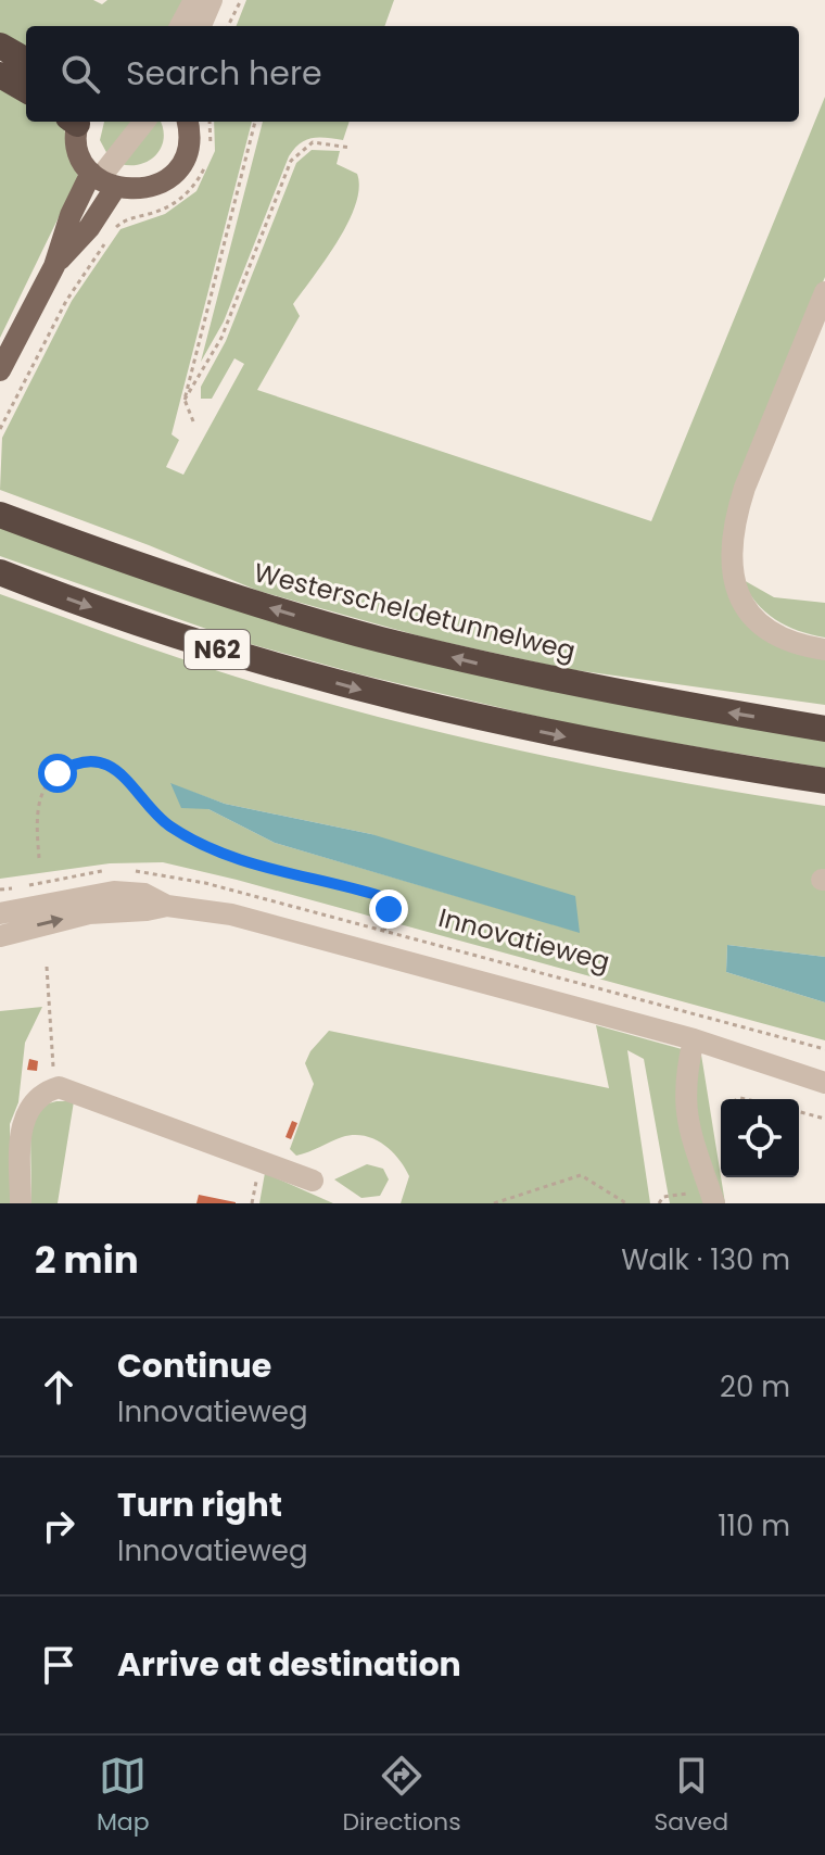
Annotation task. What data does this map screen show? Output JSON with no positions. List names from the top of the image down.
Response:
{
  "streets": {
    "highway": ["Westerscheldetunnelweg", "N62"],
    "street": ["Innovatieweg"]
  },
  "page": {
    "search": "Search here",
    "heading": ["2 min", "Walk · 130 m"],
    "list": [
      ["Continue", "Innovatieweg", "20 m"],
      ["Turn right", "Innovatieweg", "110 m"],
      "Arrive at destination"
    ],
    "nav": ["Map", "Directions", "Saved"]
  }
}
